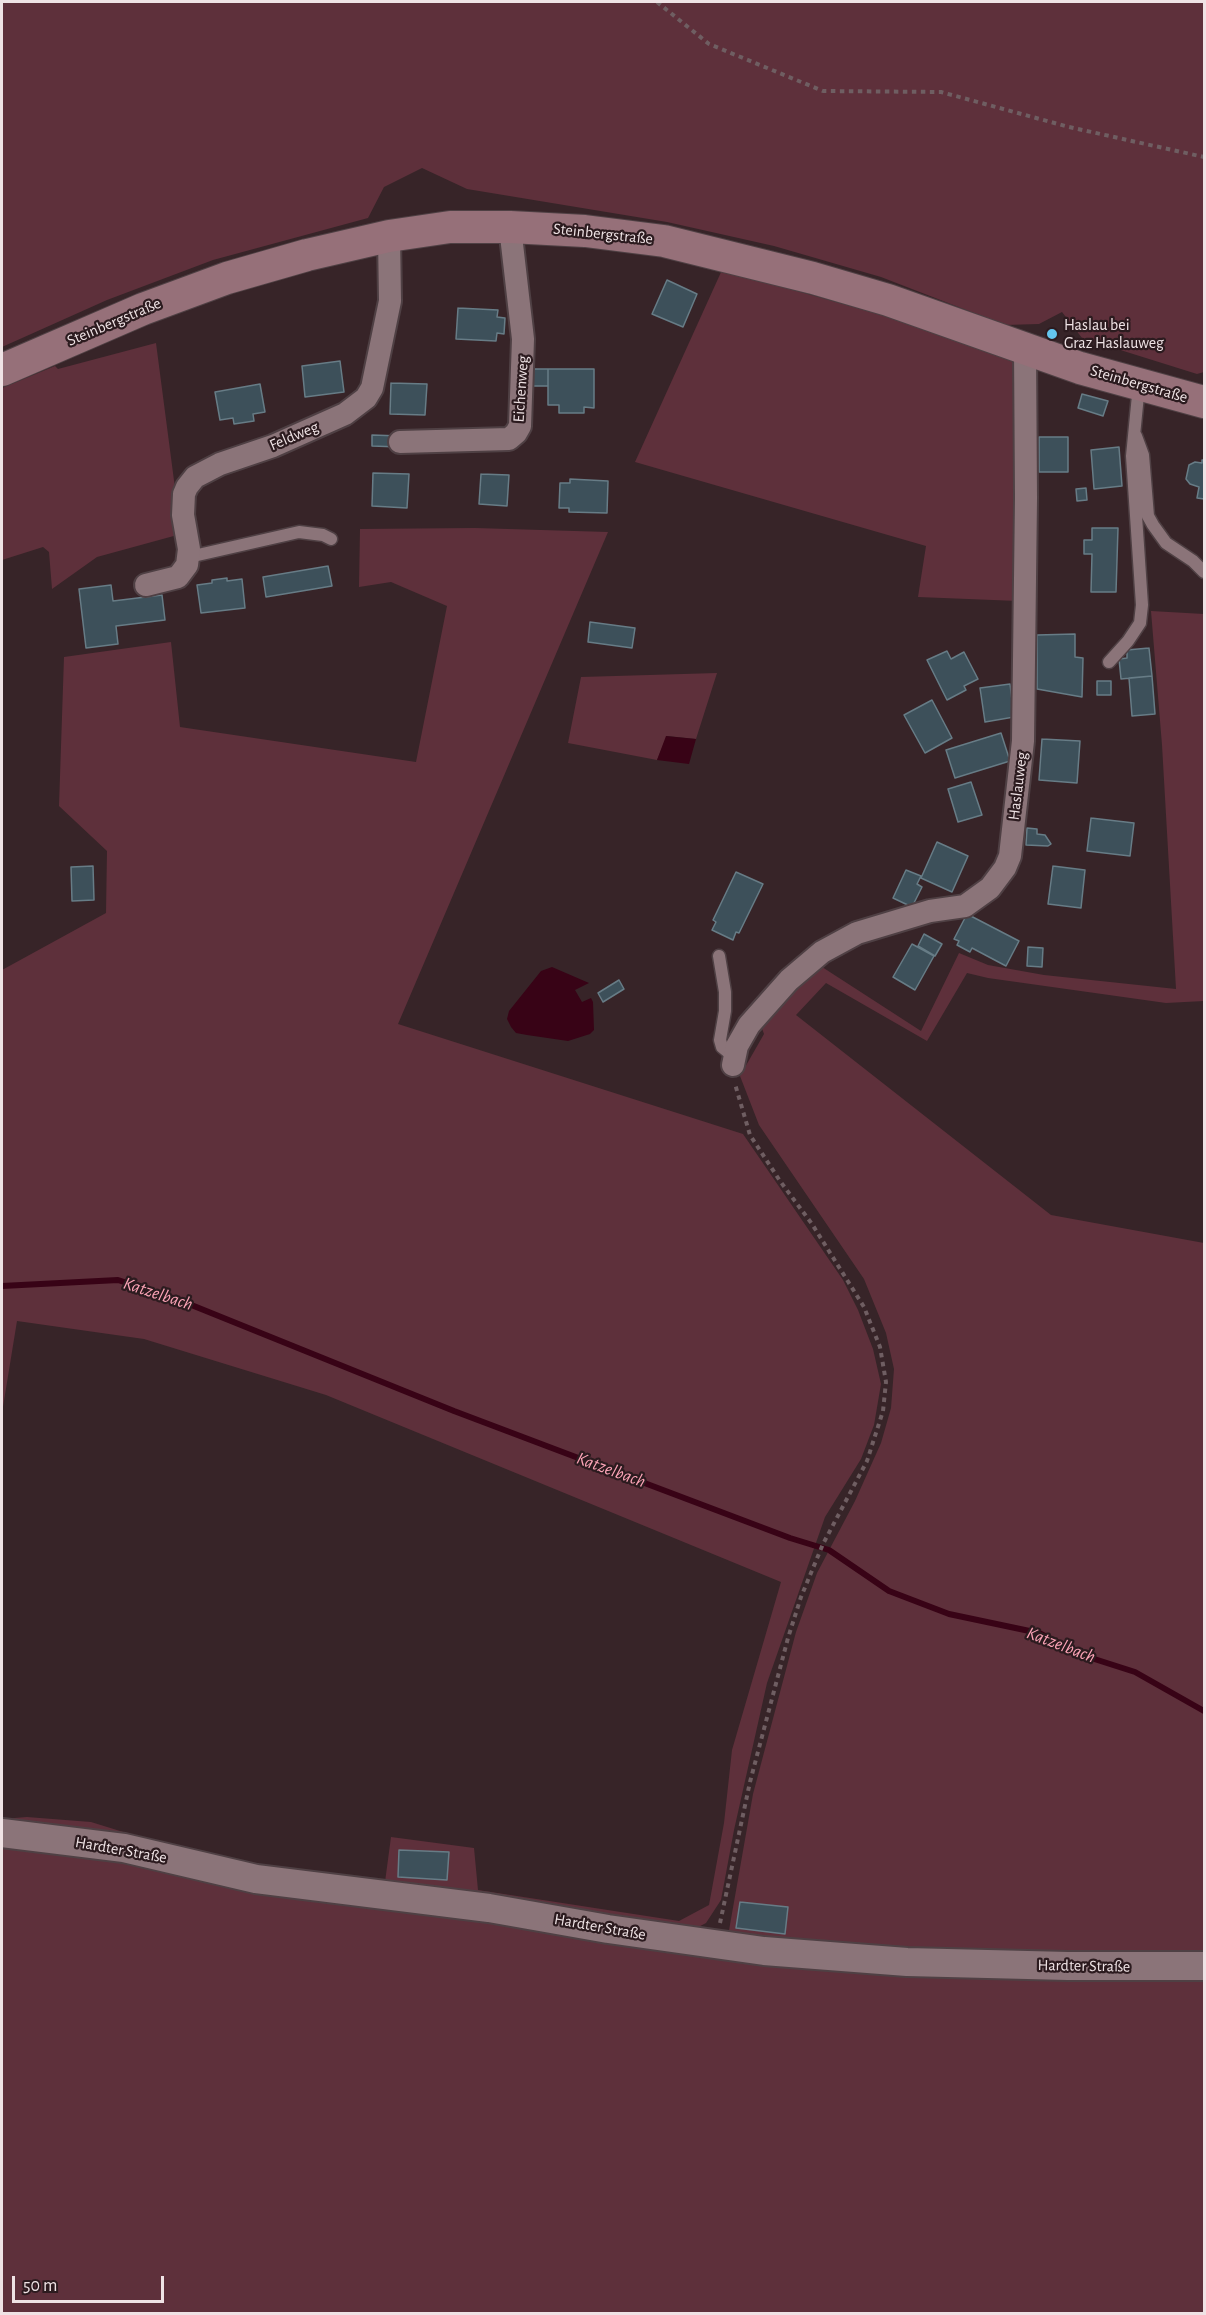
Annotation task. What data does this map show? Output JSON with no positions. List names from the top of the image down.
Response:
{
  "streets": {
    "main road": ["Steinbergstraße"],
    "street": [
      "Eichenweg",
      "Feldweg",
      "Haslauweg",
      "Hardter Straße"
    ]
  },
  "crossings": [
    ["Steinbergstraße", "Eichenweg"],
    ["Steinbergstraße", "Feldweg"],
    ["Steinbergstraße", "Haslauweg"]
  ],
  "water": ["Katzelbach"],
  "places": ["Haslau bei Graz Haslauweg"],
  "scale_bar": "50 m"
}
